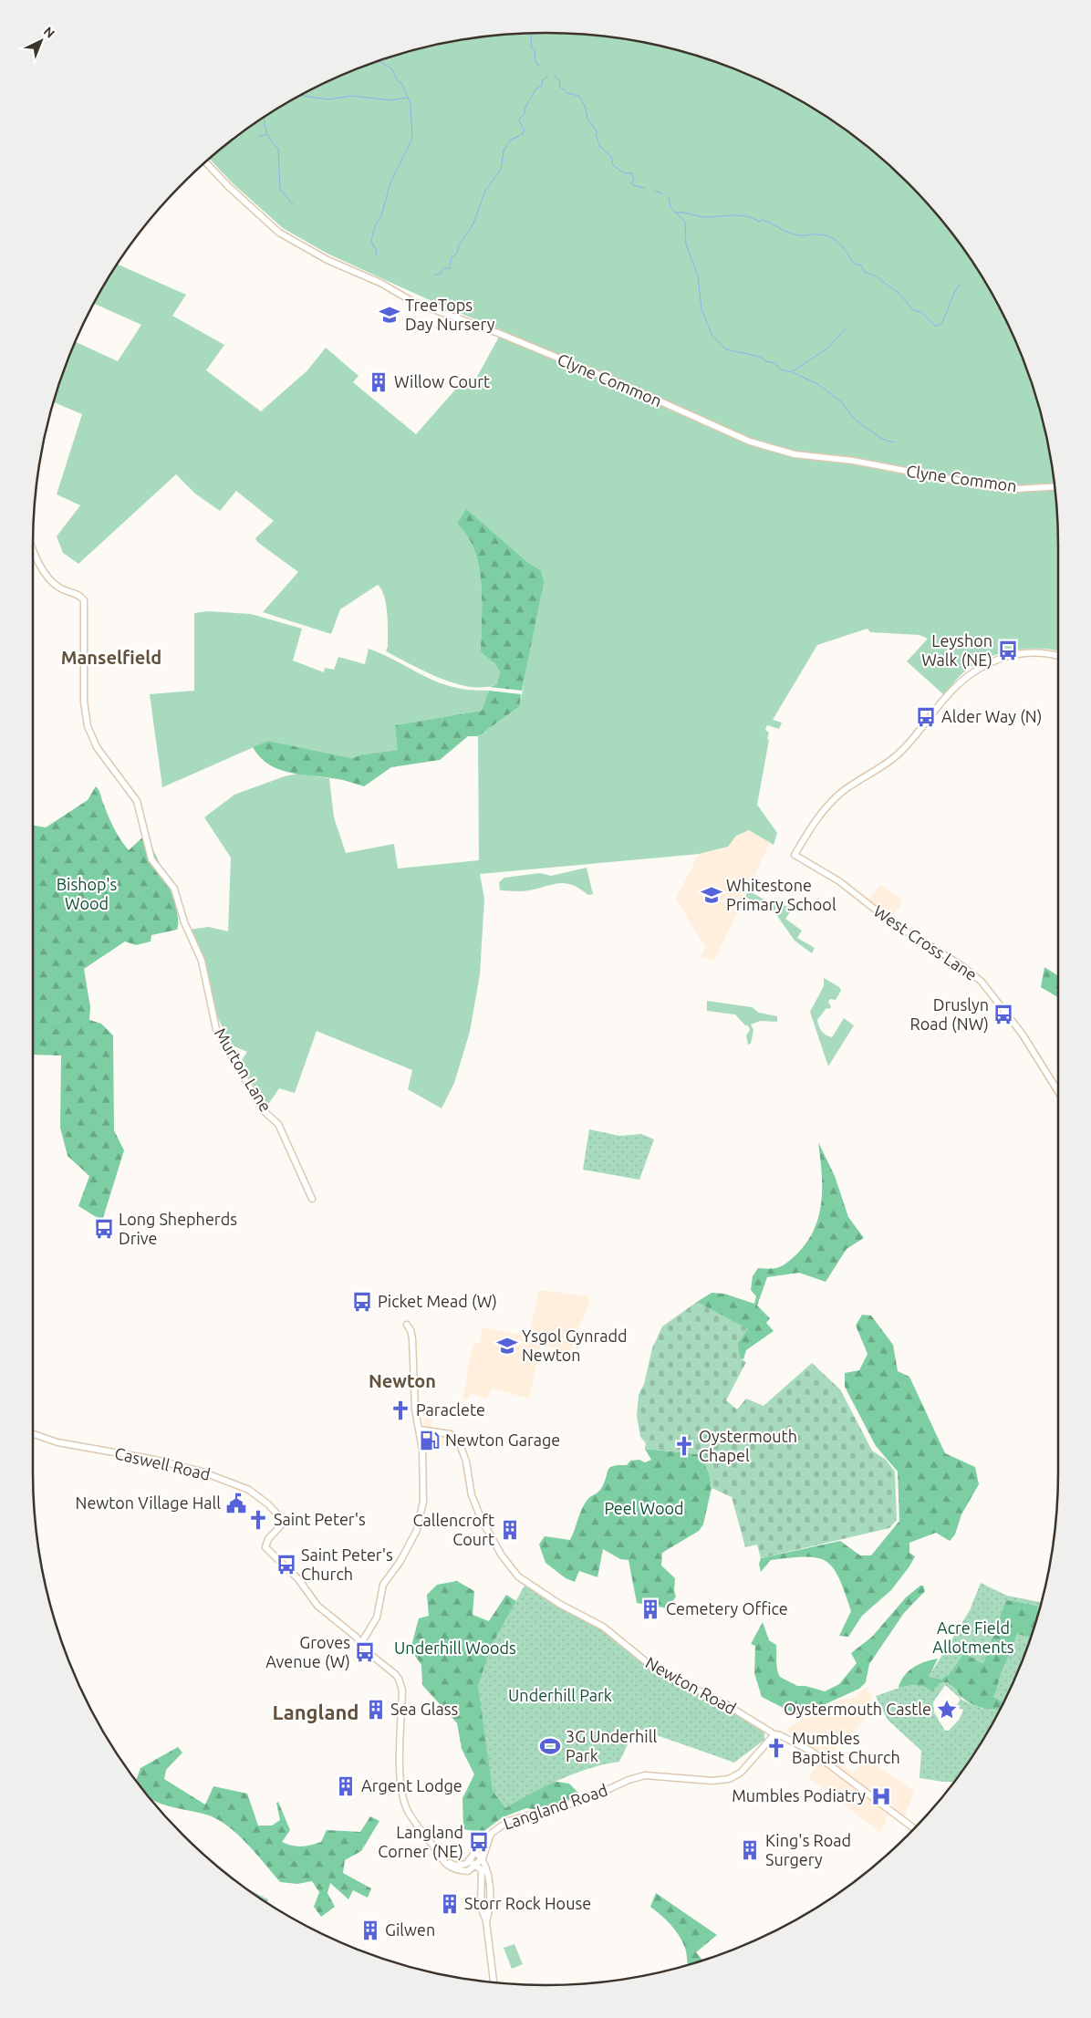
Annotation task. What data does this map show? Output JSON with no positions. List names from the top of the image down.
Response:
{
  "streets": {
    "street": [
      "Clyne Common",
      "West Cross Lane",
      "Murton Lane",
      "Caswell Road",
      "Newton Road",
      "Langland Road"
    ]
  },
  "crossings": [
    ["Newton Road", "Langland Road"]
  ],
  "districts": ["Manselfield", "Newton", "Langland"],
  "parks": [
    "Bishop's Wood",
    "Peel Wood",
    "Acre Field Allotments",
    "Underhill Woods",
    "Underhill Park"
  ],
  "places": {
    "school or university": ["TreeTops Day Nursery", "Whitestone Primary School", "Ysgol Gynradd Newton"],
    "building": [
      "Willow Court",
      "Callencroft Court",
      "Cemetery Office",
      "Sea Glass",
      "Argent Lodge",
      "King's Road Surgery",
      "Storr Rock House",
      "Gilwen"
    ],
    "bus stop": [
      "Leyshon Walk (NE)",
      "Alder Way (N)",
      "Druslyn Road (NW)",
      "Long Shepherds Drive",
      "Picket Mead (W)",
      "Saint Peter's Church",
      "Groves Avenue (W)",
      "Langland Corner (NE)"
    ],
    "church": [
      "Paraclete",
      "Oystermouth Chapel",
      "Saint Peter's",
      "Mumbles Baptist Church"
    ],
    "fuel station": ["Newton Garage"],
    "public building": ["Newton Village Hall"],
    "place": ["Oystermouth Castle"],
    "sports": ["3G Underhill Park"],
    "hospital": ["Mumbles Podiatry"]
  },
  "north": "top right"
}
